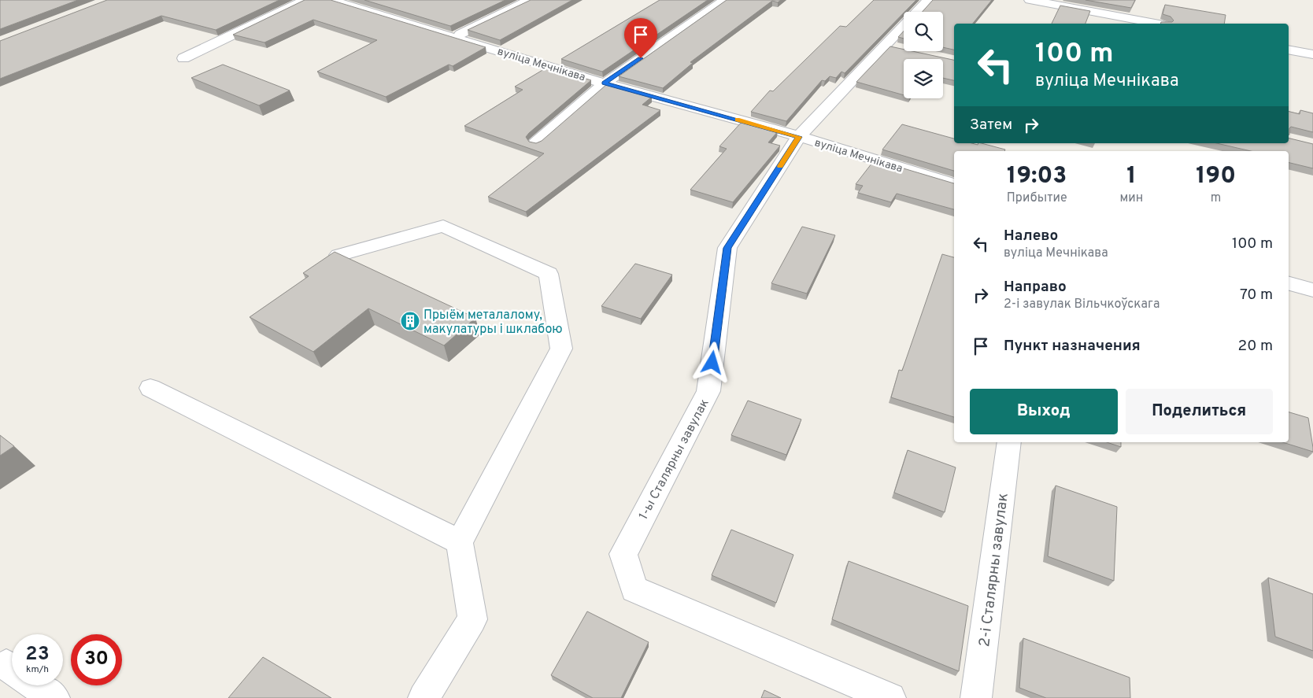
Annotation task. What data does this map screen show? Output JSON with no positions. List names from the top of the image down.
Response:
{
  "streets": {
    "street": ["вуліца Мечнікава", "1-ы Сталярны завулак", "2-і Сталярны завулак"]
  },
  "crossings": [
    ["вуліца Мечнікава", "1-ы Сталярны завулак"]
  ],
  "places": {
    "building": ["Прыём металалому, макулатуры і шклабою"]
  },
  "page": {
    "turn": ["100 m", "вуліца Мечнікава"],
    "then": "Затем",
    "eta": [
      "19:03",
      "Прибытие",
      "1",
      "мин",
      "190",
      "m"
    ],
    "list": [
      {
        "name": "Налево",
        "note": "вуліца Мечнікава",
        "value": "100 m"
      },
      {
        "name": "Направо",
        "note": "2-і завулак Вільчкоўскага",
        "value": "70 m"
      },
      {
        "name": "Пункт назначения",
        "value": "20 m"
      }
    ],
    "buttons": ["Выход", "Поделиться"],
    "speed": "23 km/h",
    "limit": "30"
  }
}
